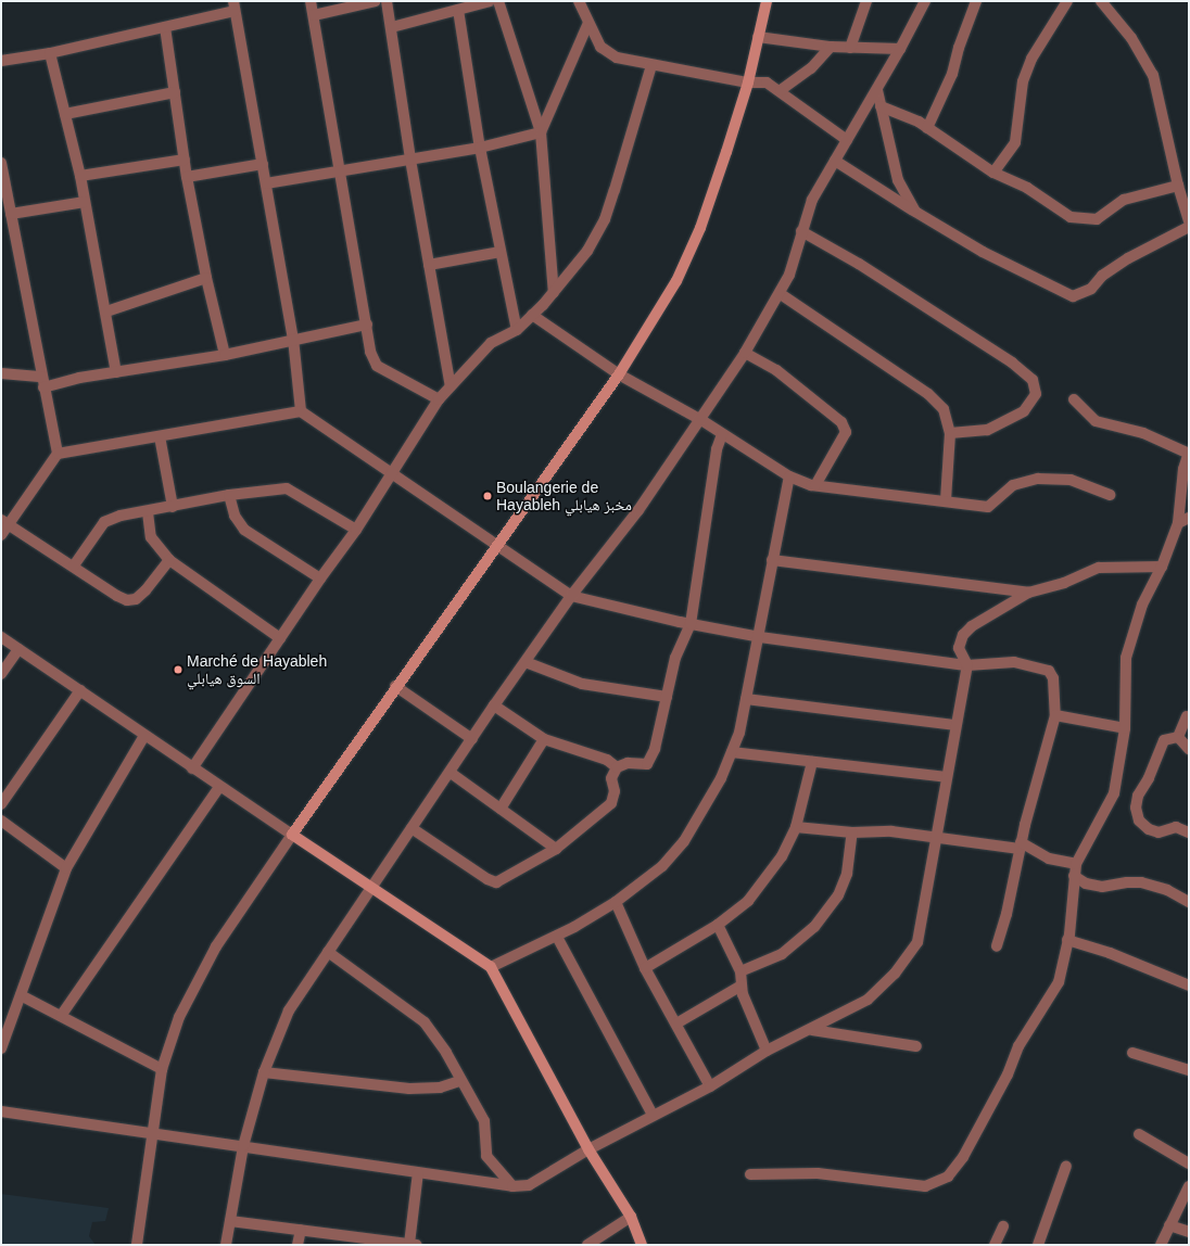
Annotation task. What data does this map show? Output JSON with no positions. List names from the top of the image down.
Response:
{
  "places": ["Boulangerie de Hayableh مخبز هيابلي", "Marché de Hayableh السوق هيابلي"]
}
